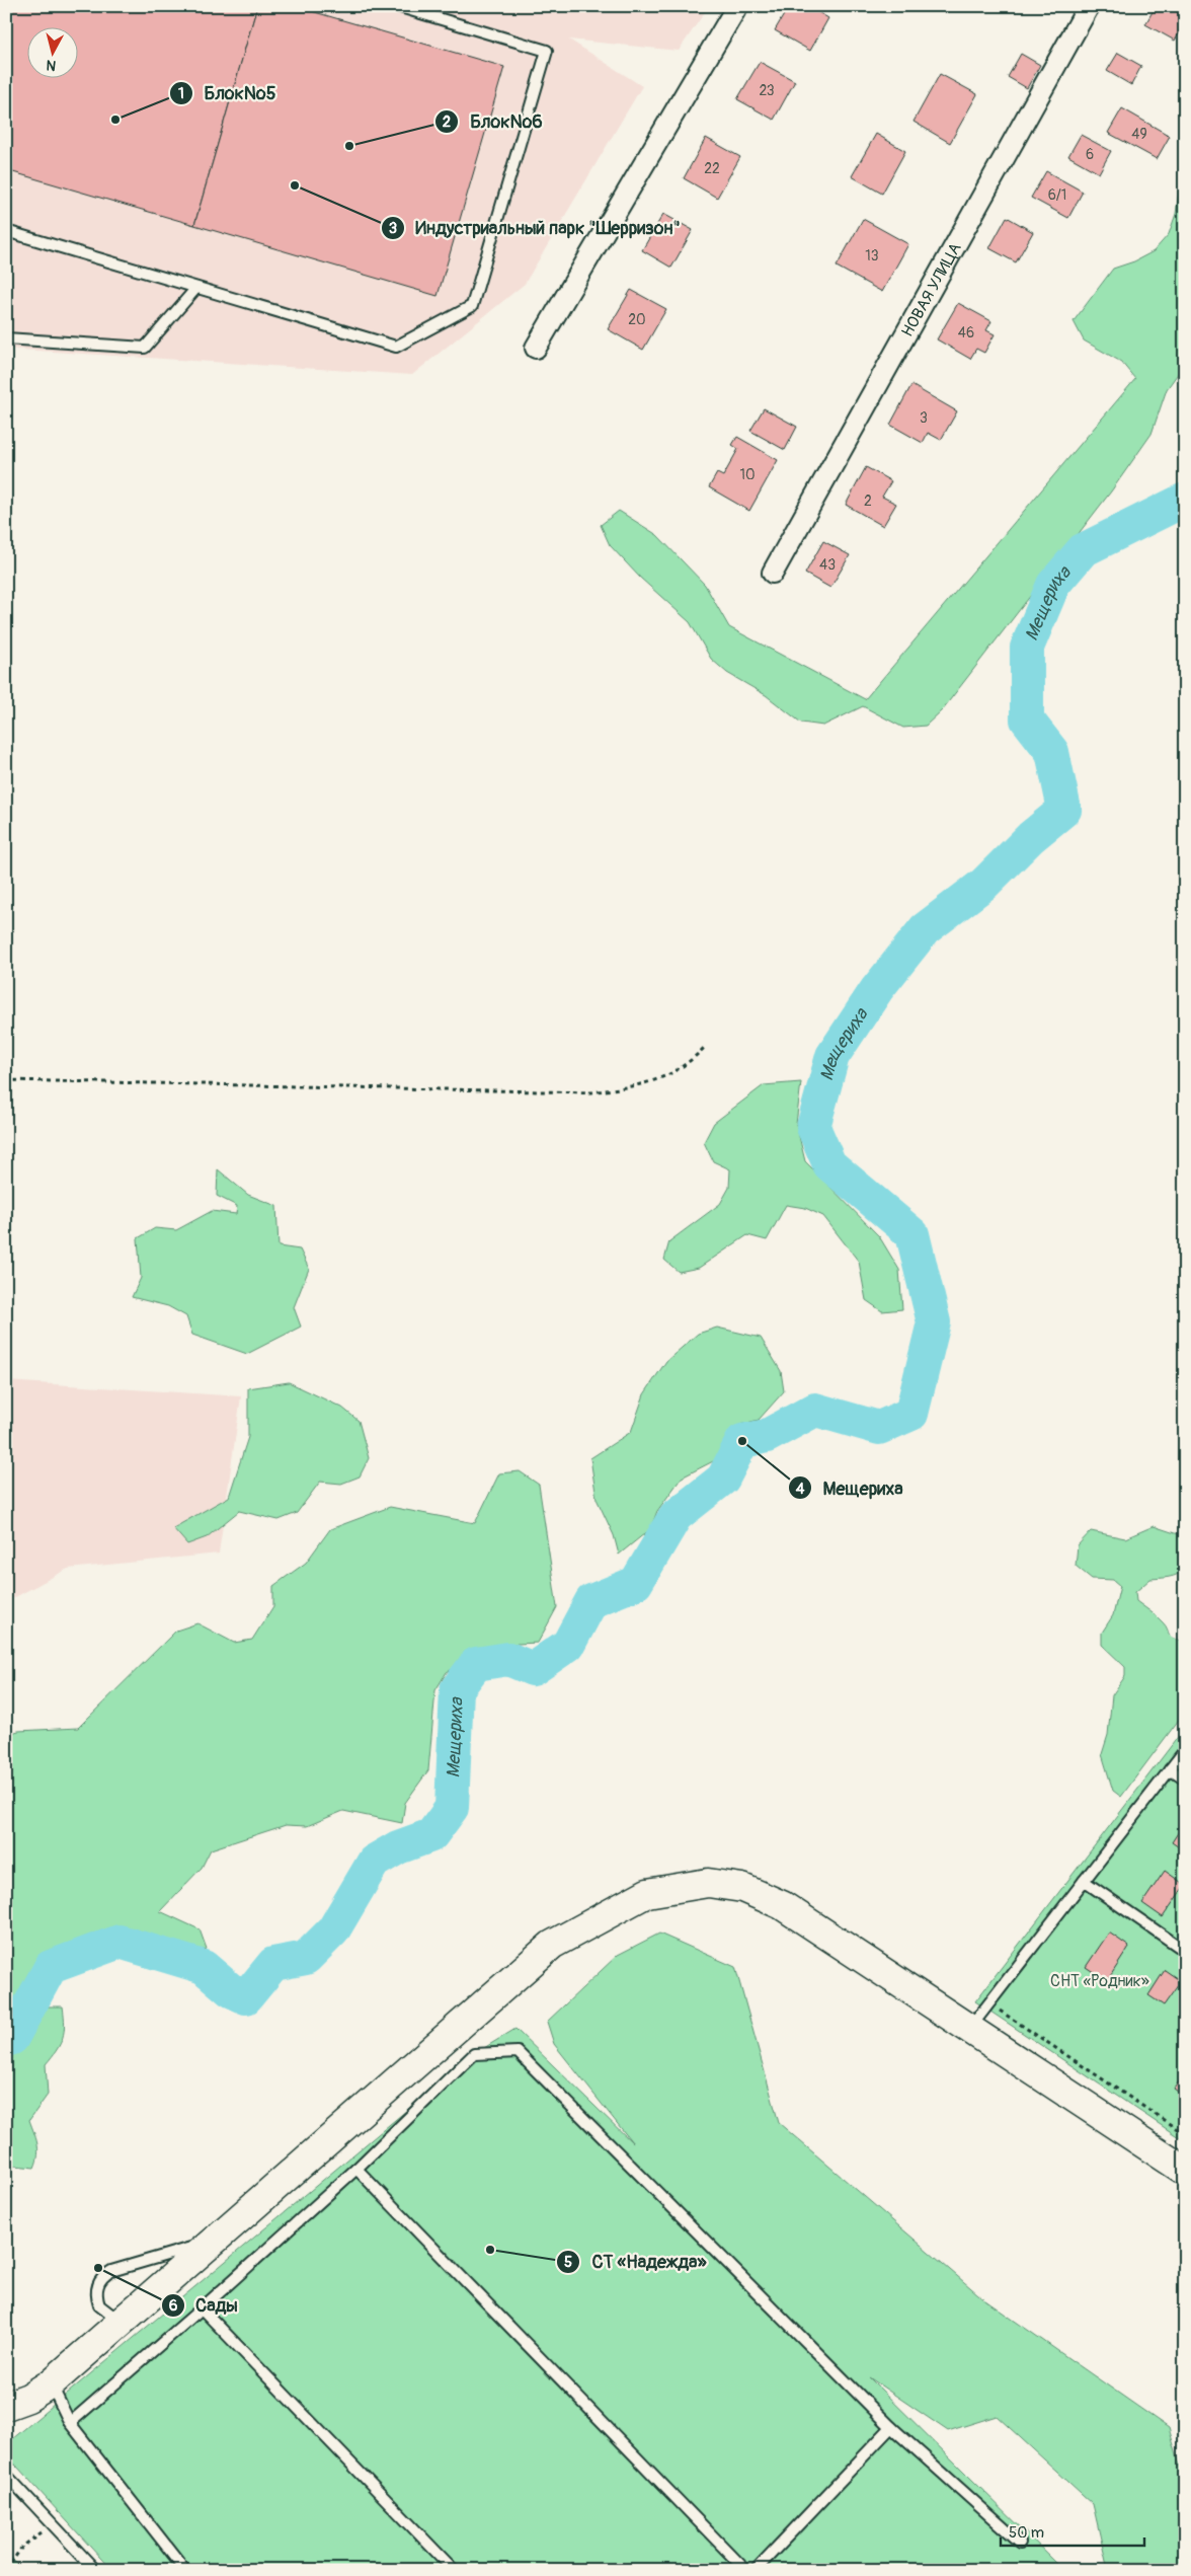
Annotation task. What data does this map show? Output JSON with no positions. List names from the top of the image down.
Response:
{
  "streets": {
    "street": ["НОВАЯ УЛИЦА"]
  },
  "water": ["Мещериха"],
  "parks": ["СНТ «Родник»"],
  "places": [
    "Блок№5",
    "Блок№6",
    "Индустриальный парк \"Шерризон\"",
    "Мещериха",
    "СТ «Надежда»",
    "Сады"
  ],
  "house_numbers": [
    "23",
    "49",
    "6",
    "22",
    "6/1",
    "13",
    "20",
    "46",
    "3",
    "10",
    "2",
    "43"
  ],
  "scale_bar": "50 m",
  "north": "bottom"
}
